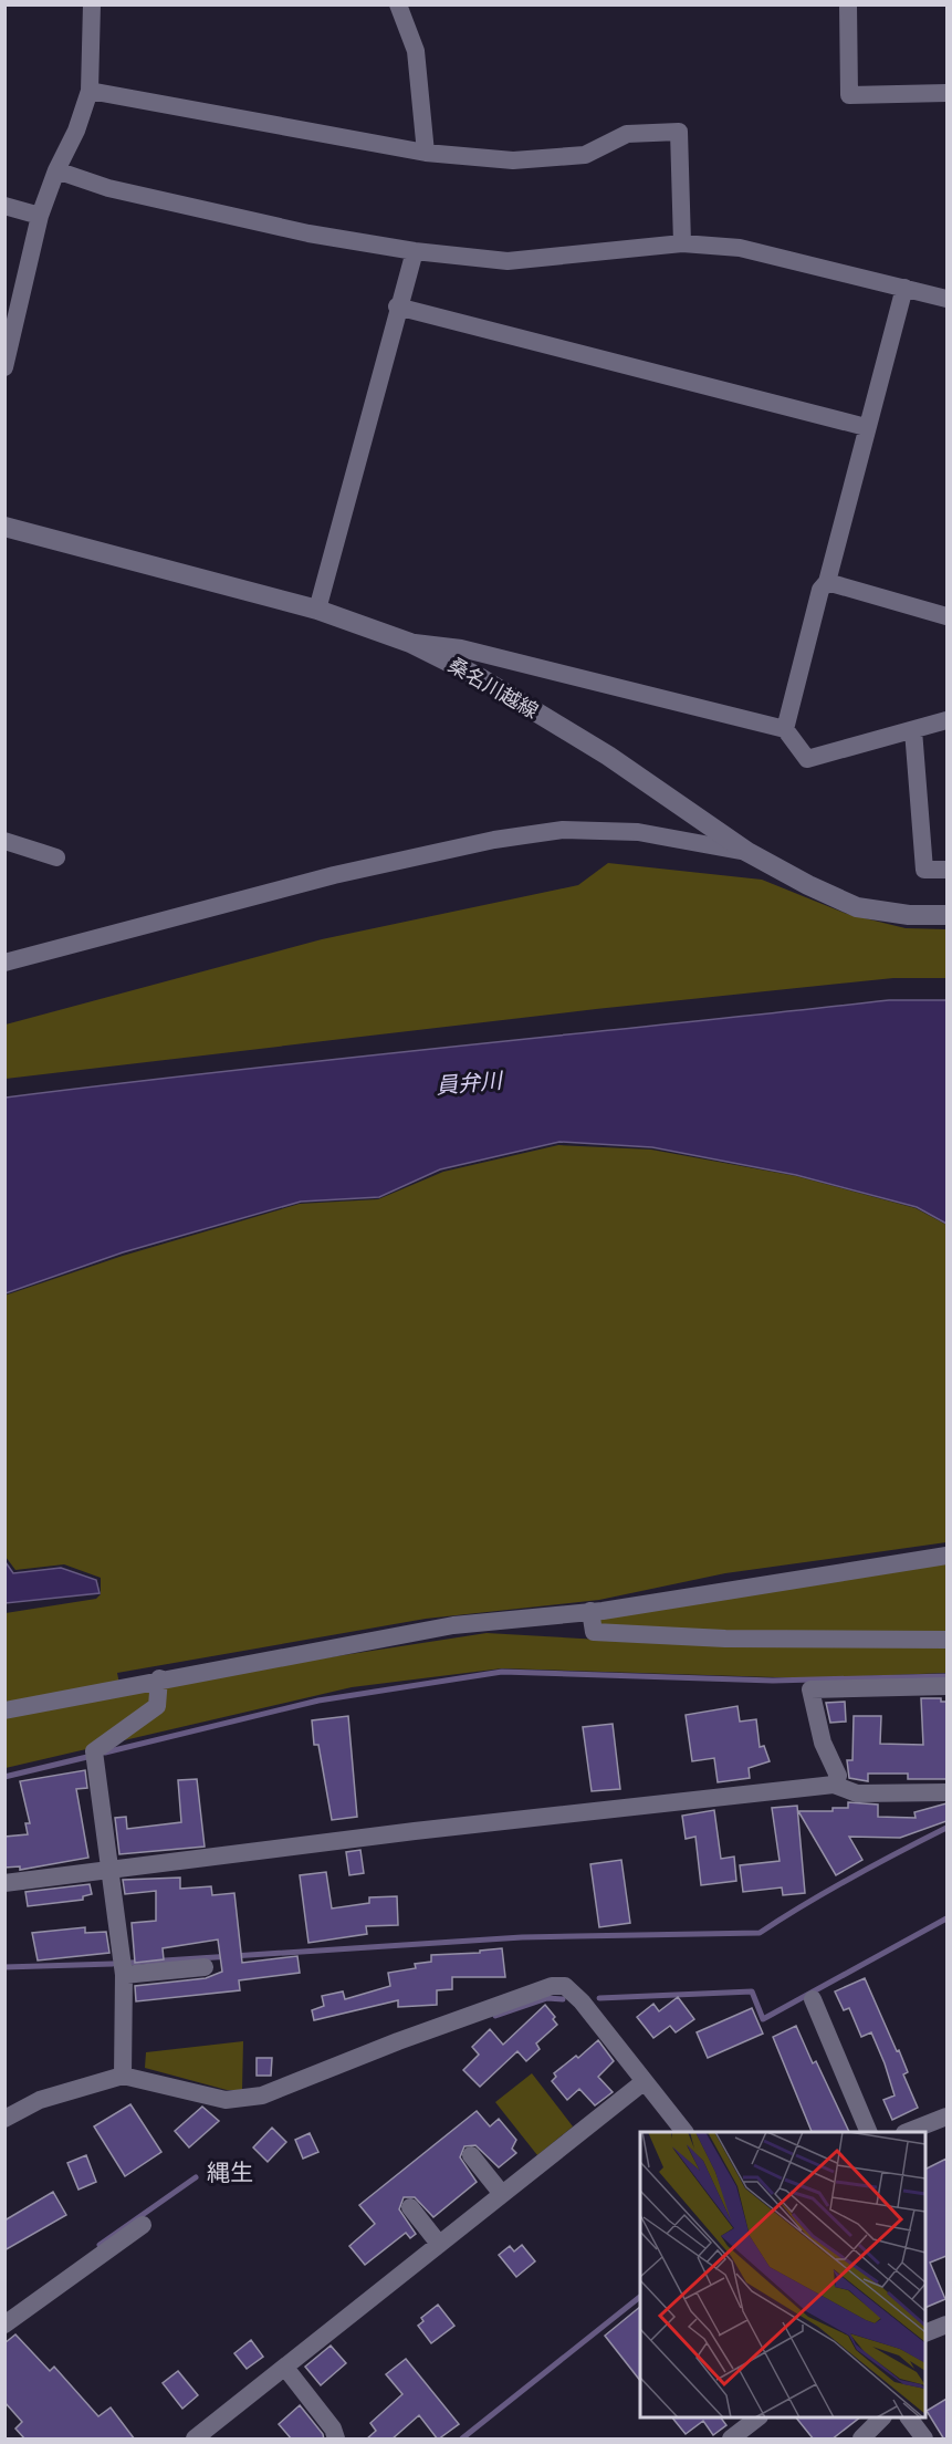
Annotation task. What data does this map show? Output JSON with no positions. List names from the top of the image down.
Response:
{
  "streets": {
    "main road": ["桑名川越線"]
  },
  "districts": ["縄生"],
  "water": ["員弁川"]
}
